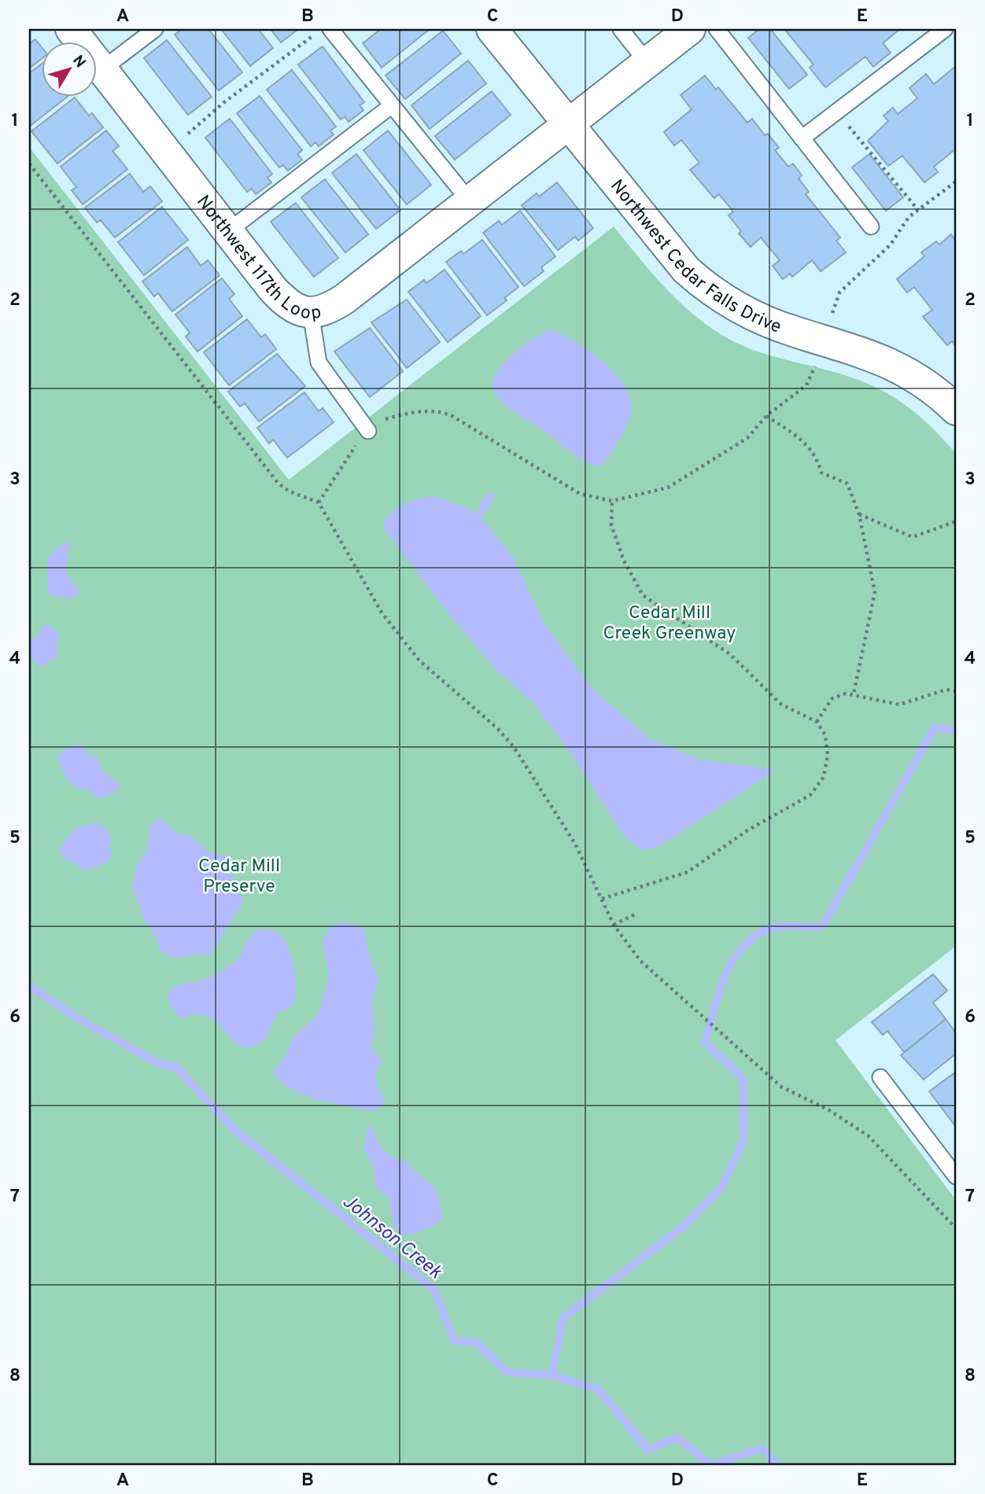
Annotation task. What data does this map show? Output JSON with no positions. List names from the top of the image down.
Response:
{
  "streets": {
    "street": ["Northwest 117th Loop", "Northwest Cedar Falls Drive"]
  },
  "crossings": [
    ["Northwest 117th Loop", "Northwest Cedar Falls Drive"]
  ],
  "water": ["Johnson Creek"],
  "parks": ["Cedar Mill Creek Greenway", "Cedar Mill Preserve"],
  "north": "top right",
  "grid": {
    "columns": [
      "A",
      "B",
      "C",
      "D",
      "E"
    ],
    "rows": [
      "1",
      "2",
      "3",
      "4",
      "5",
      "6",
      "7",
      "8"
    ]
  }
}
